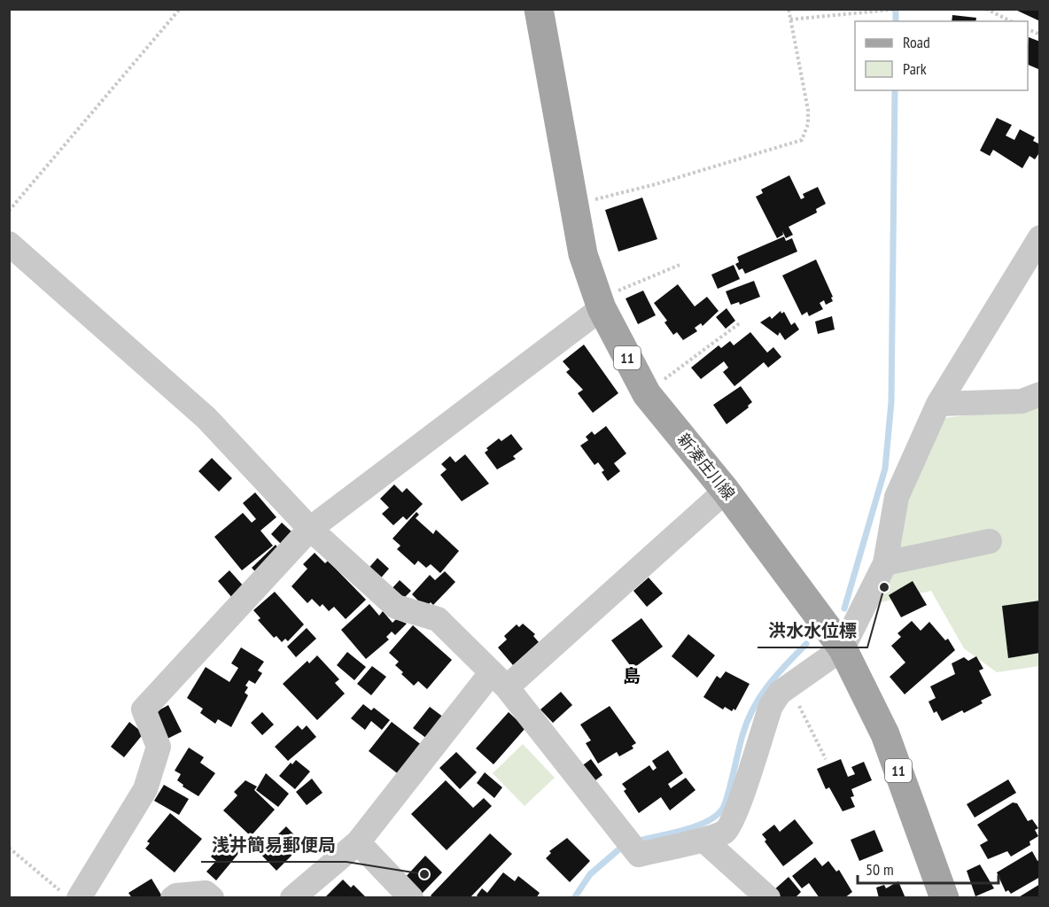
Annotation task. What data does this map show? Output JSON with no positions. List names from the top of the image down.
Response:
{
  "streets": {
    "main road": ["11", "新湊庄川線"]
  },
  "districts": ["島"],
  "places": ["洪水水位標", "浅井簡易郵便局"],
  "legend": ["Road", "Park"],
  "scale_bar": "50 m"
}
